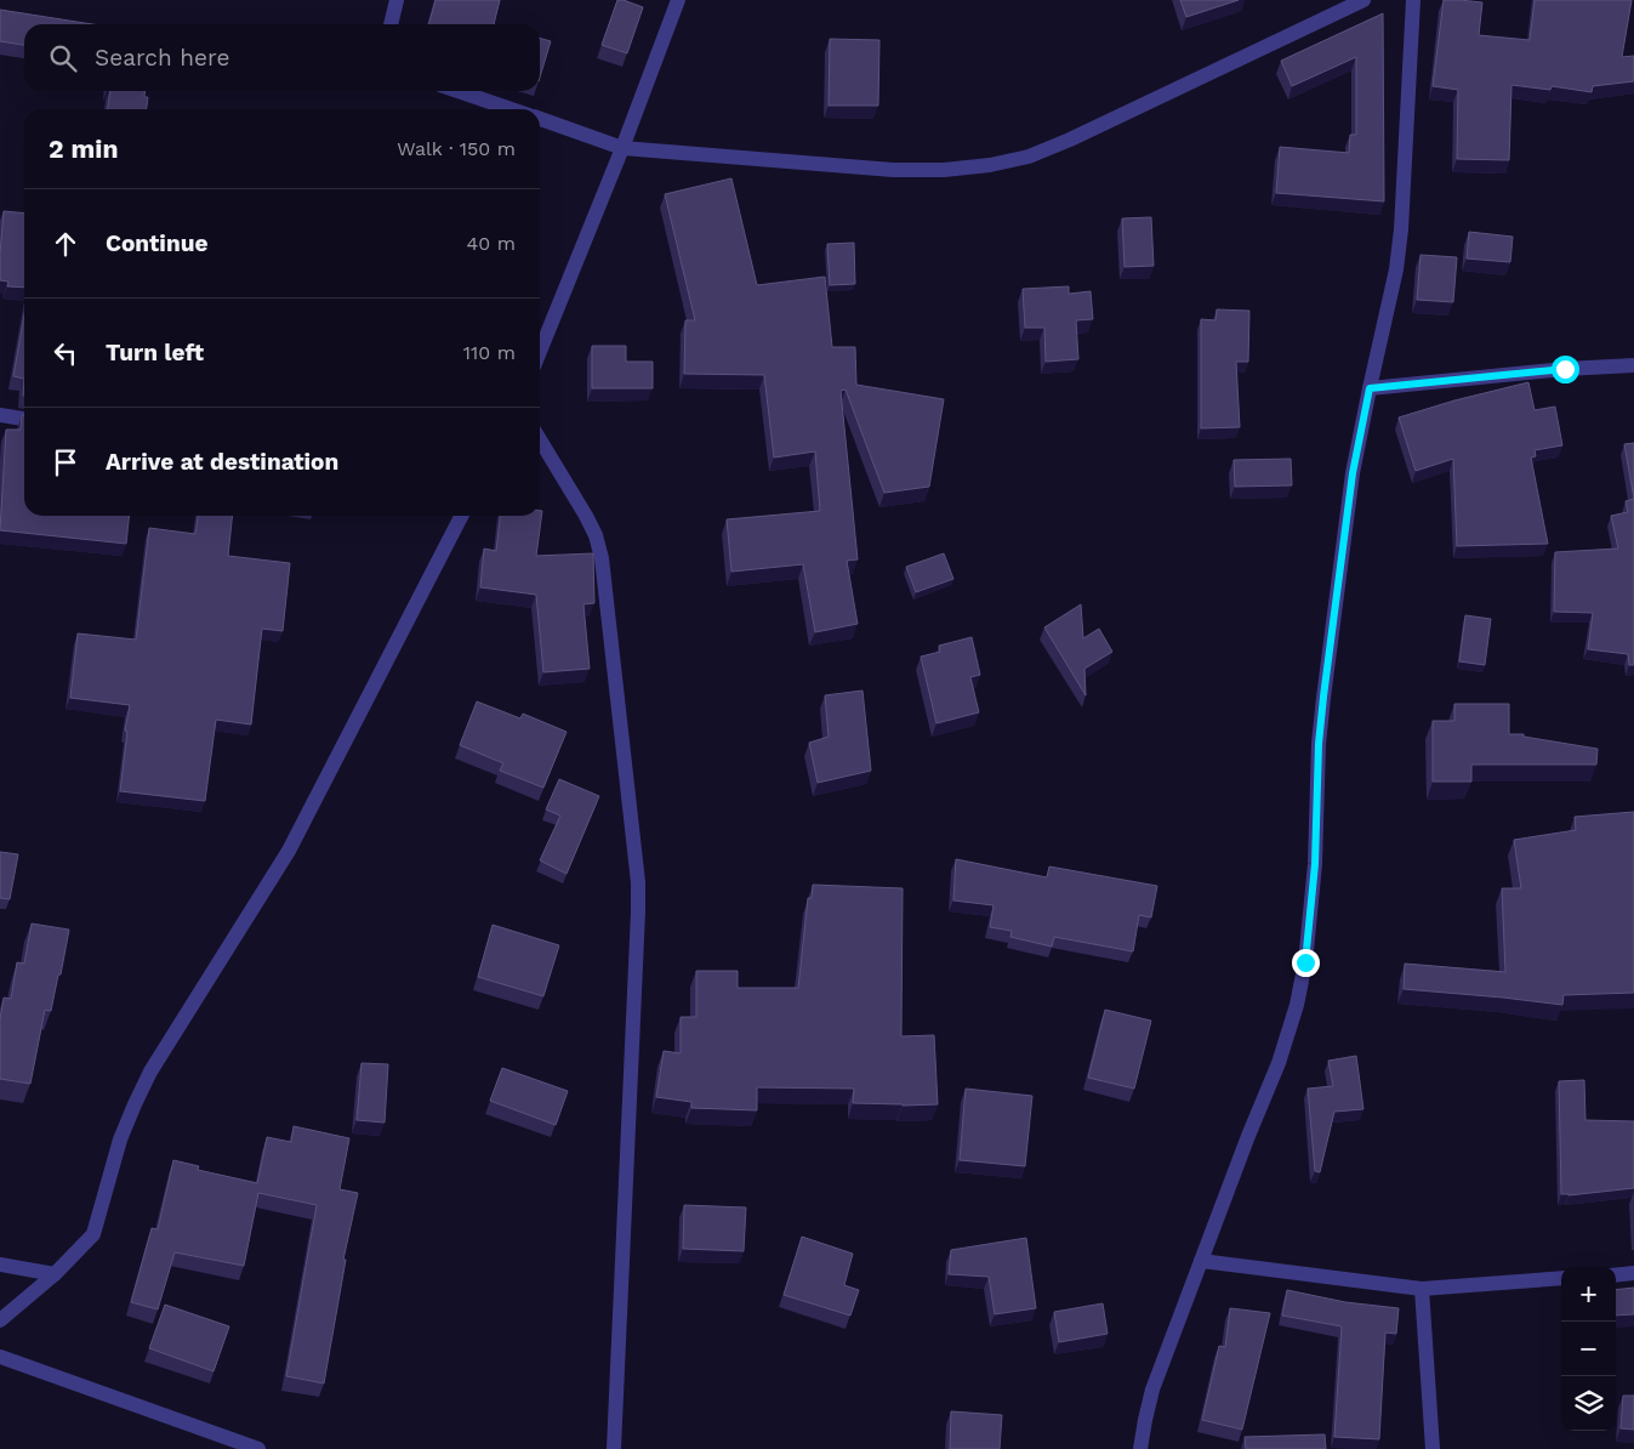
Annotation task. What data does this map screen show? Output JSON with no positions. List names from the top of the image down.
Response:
{
  "page": {
    "search": "Search here",
    "heading": ["2 min", "Walk · 150 m"],
    "list": [
      ["Continue", "40 m"],
      ["Turn left", "110 m"],
      "Arrive at destination"
    ],
    "map_buttons": ["+", "−"]
  }
}
